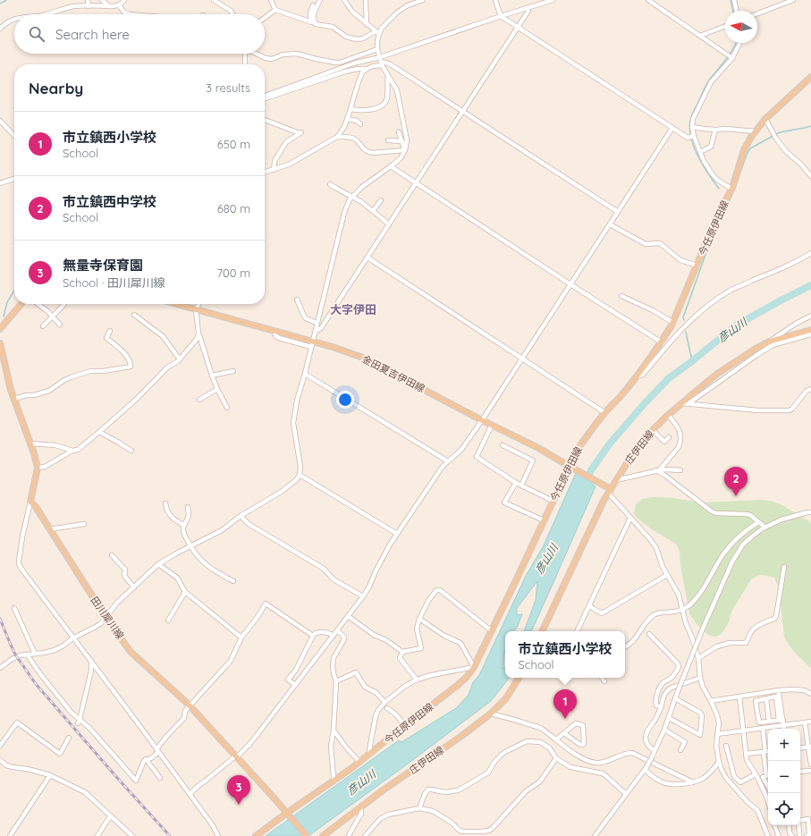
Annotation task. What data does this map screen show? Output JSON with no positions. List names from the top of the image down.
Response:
{
  "streets": {
    "main road": [
      "今任原伊田線",
      "金田夏吉伊田線",
      "庄伊田線",
      "田川犀川線"
    ]
  },
  "crossings": [
    ["今任原伊田線", "金田夏吉伊田線"],
    ["今任原伊田線", "田川犀川線"],
    ["金田夏吉伊田線", "庄伊田線"]
  ],
  "districts": ["大字伊田"],
  "water": ["彦山川"],
  "north": "left",
  "page": {
    "search": "Search here",
    "heading": ["Nearby", "3 results"],
    "list": [
      {
        "mark": "1",
        "name": "市立鎮西小学校",
        "note": "School",
        "value": "650 m"
      },
      {
        "mark": "2",
        "name": "市立鎮西中学校",
        "note": "School",
        "value": "680 m"
      },
      {
        "mark": "3",
        "name": "無量寺保育園",
        "note": "School · 田川犀川線",
        "value": "700 m"
      }
    ],
    "pins": ["2", "1", "3"],
    "popup": ["市立鎮西小学校", "School"],
    "map_buttons": ["+", "−"]
  }
}
